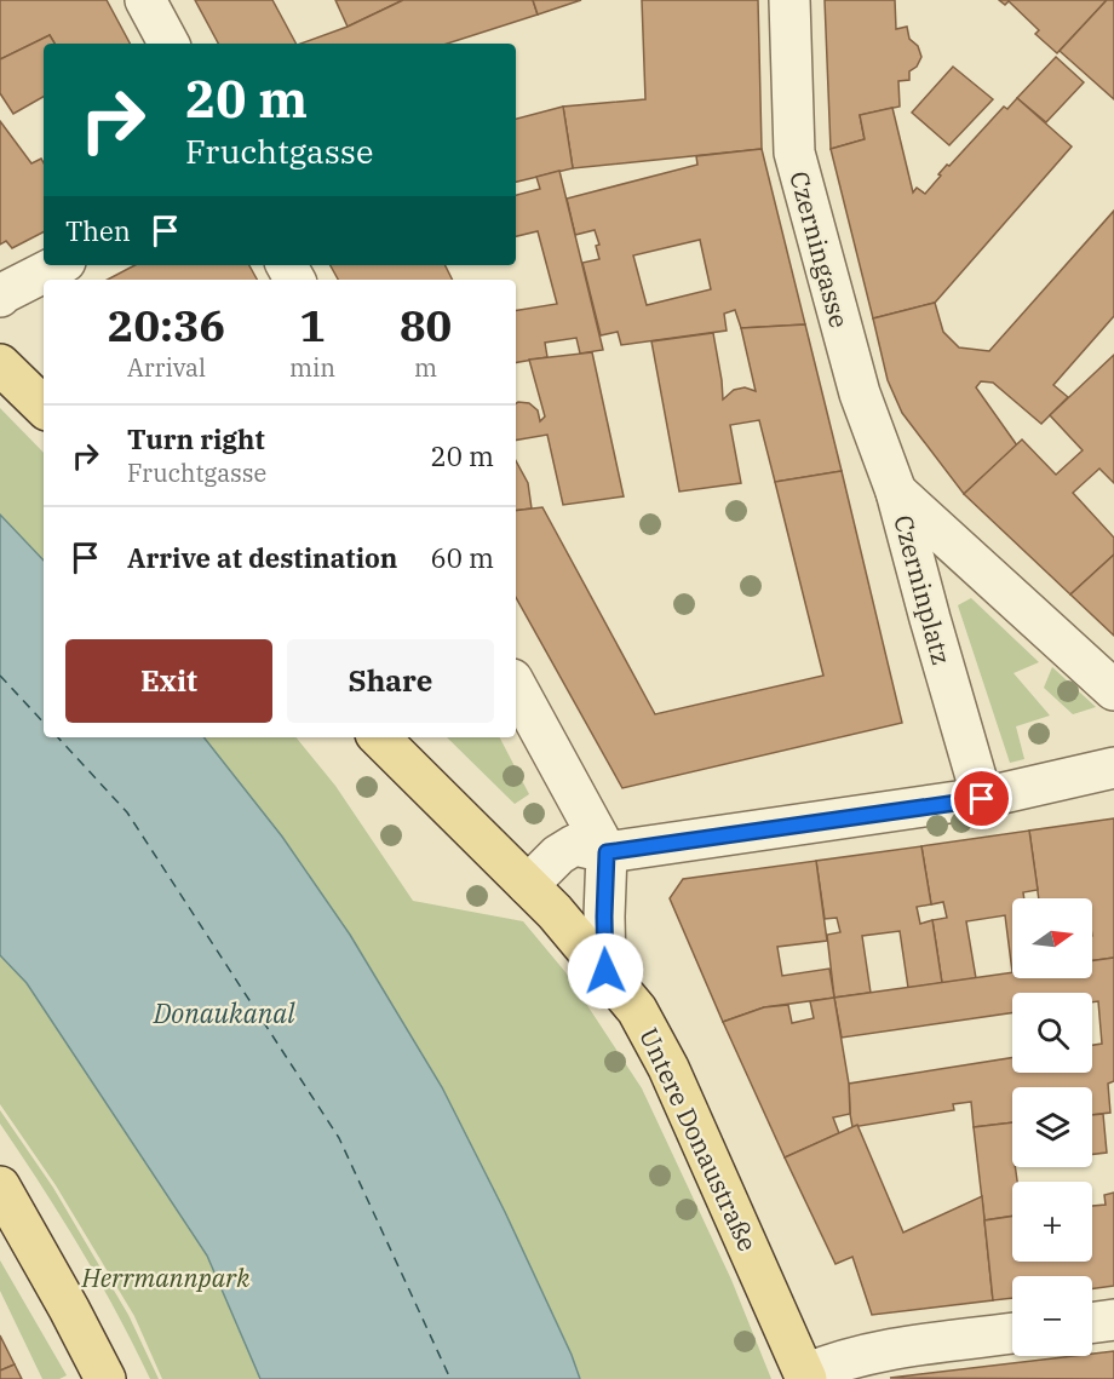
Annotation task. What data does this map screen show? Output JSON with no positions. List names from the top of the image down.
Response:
{
  "streets": {
    "main road": ["Untere Donaustraße"],
    "street": ["Czerningasse", "Czerninplatz"]
  },
  "crossings": [
    ["Czerningasse", "Czerninplatz"]
  ],
  "water": ["Donaukanal"],
  "parks": ["Herrmannpark"],
  "north": "right",
  "page": {
    "turn": ["20 m", "Fruchtgasse"],
    "then": "Then",
    "eta": [
      "20:36",
      "Arrival",
      "1",
      "min",
      "80",
      "m"
    ],
    "list": [
      {
        "name": "Turn right",
        "note": "Fruchtgasse",
        "value": "20 m"
      },
      {
        "name": "Arrive at destination",
        "value": "60 m"
      }
    ],
    "buttons": ["Exit", "Share"],
    "map_buttons": ["+", "−"]
  }
}
